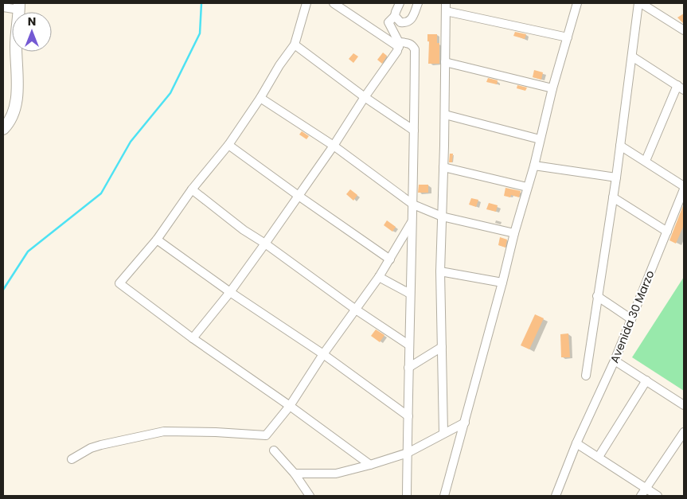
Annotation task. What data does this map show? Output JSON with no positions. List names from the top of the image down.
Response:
{
  "streets": {
    "street": ["Avenida 30 Marzo"]
  },
  "north": "top"
}
